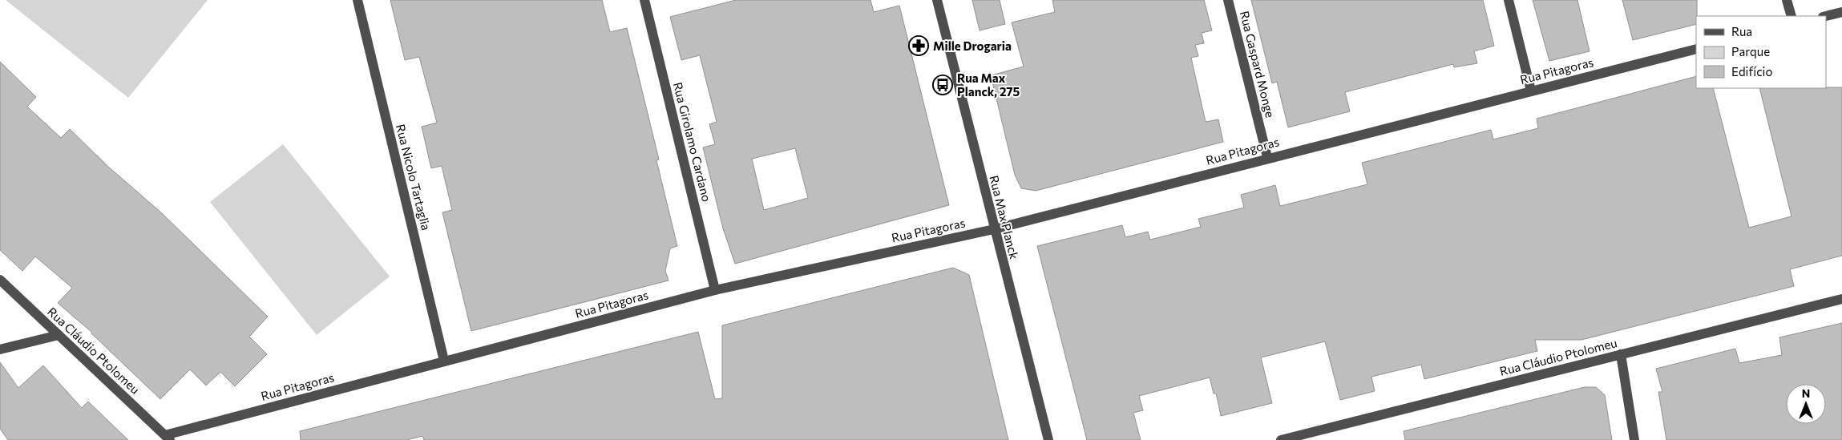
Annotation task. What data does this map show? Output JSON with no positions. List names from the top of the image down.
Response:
{
  "streets": {
    "street": [
      "Rua Gaspard Monge",
      "Rua Pitagoras",
      "Rua Girolamo Cardano",
      "Rua Nicolo Tartaglia",
      "Rua Max Planck",
      "Rua Cláudio Ptolomeu"
    ]
  },
  "crossings": [
    ["Rua Gaspard Monge", "Rua Pitagoras"],
    ["Rua Pitagoras", "Rua Girolamo Cardano"],
    ["Rua Pitagoras", "Rua Nicolo Tartaglia"],
    ["Rua Pitagoras", "Rua Max Planck"],
    ["Rua Pitagoras", "Rua Cláudio Ptolomeu"]
  ],
  "places": {
    "pharmacy": ["Mille Drogaria"],
    "bus stop": ["Rua Max Planck, 275"]
  },
  "legend": ["Rua", "Parque", "Edifício"],
  "north": "top"
}
